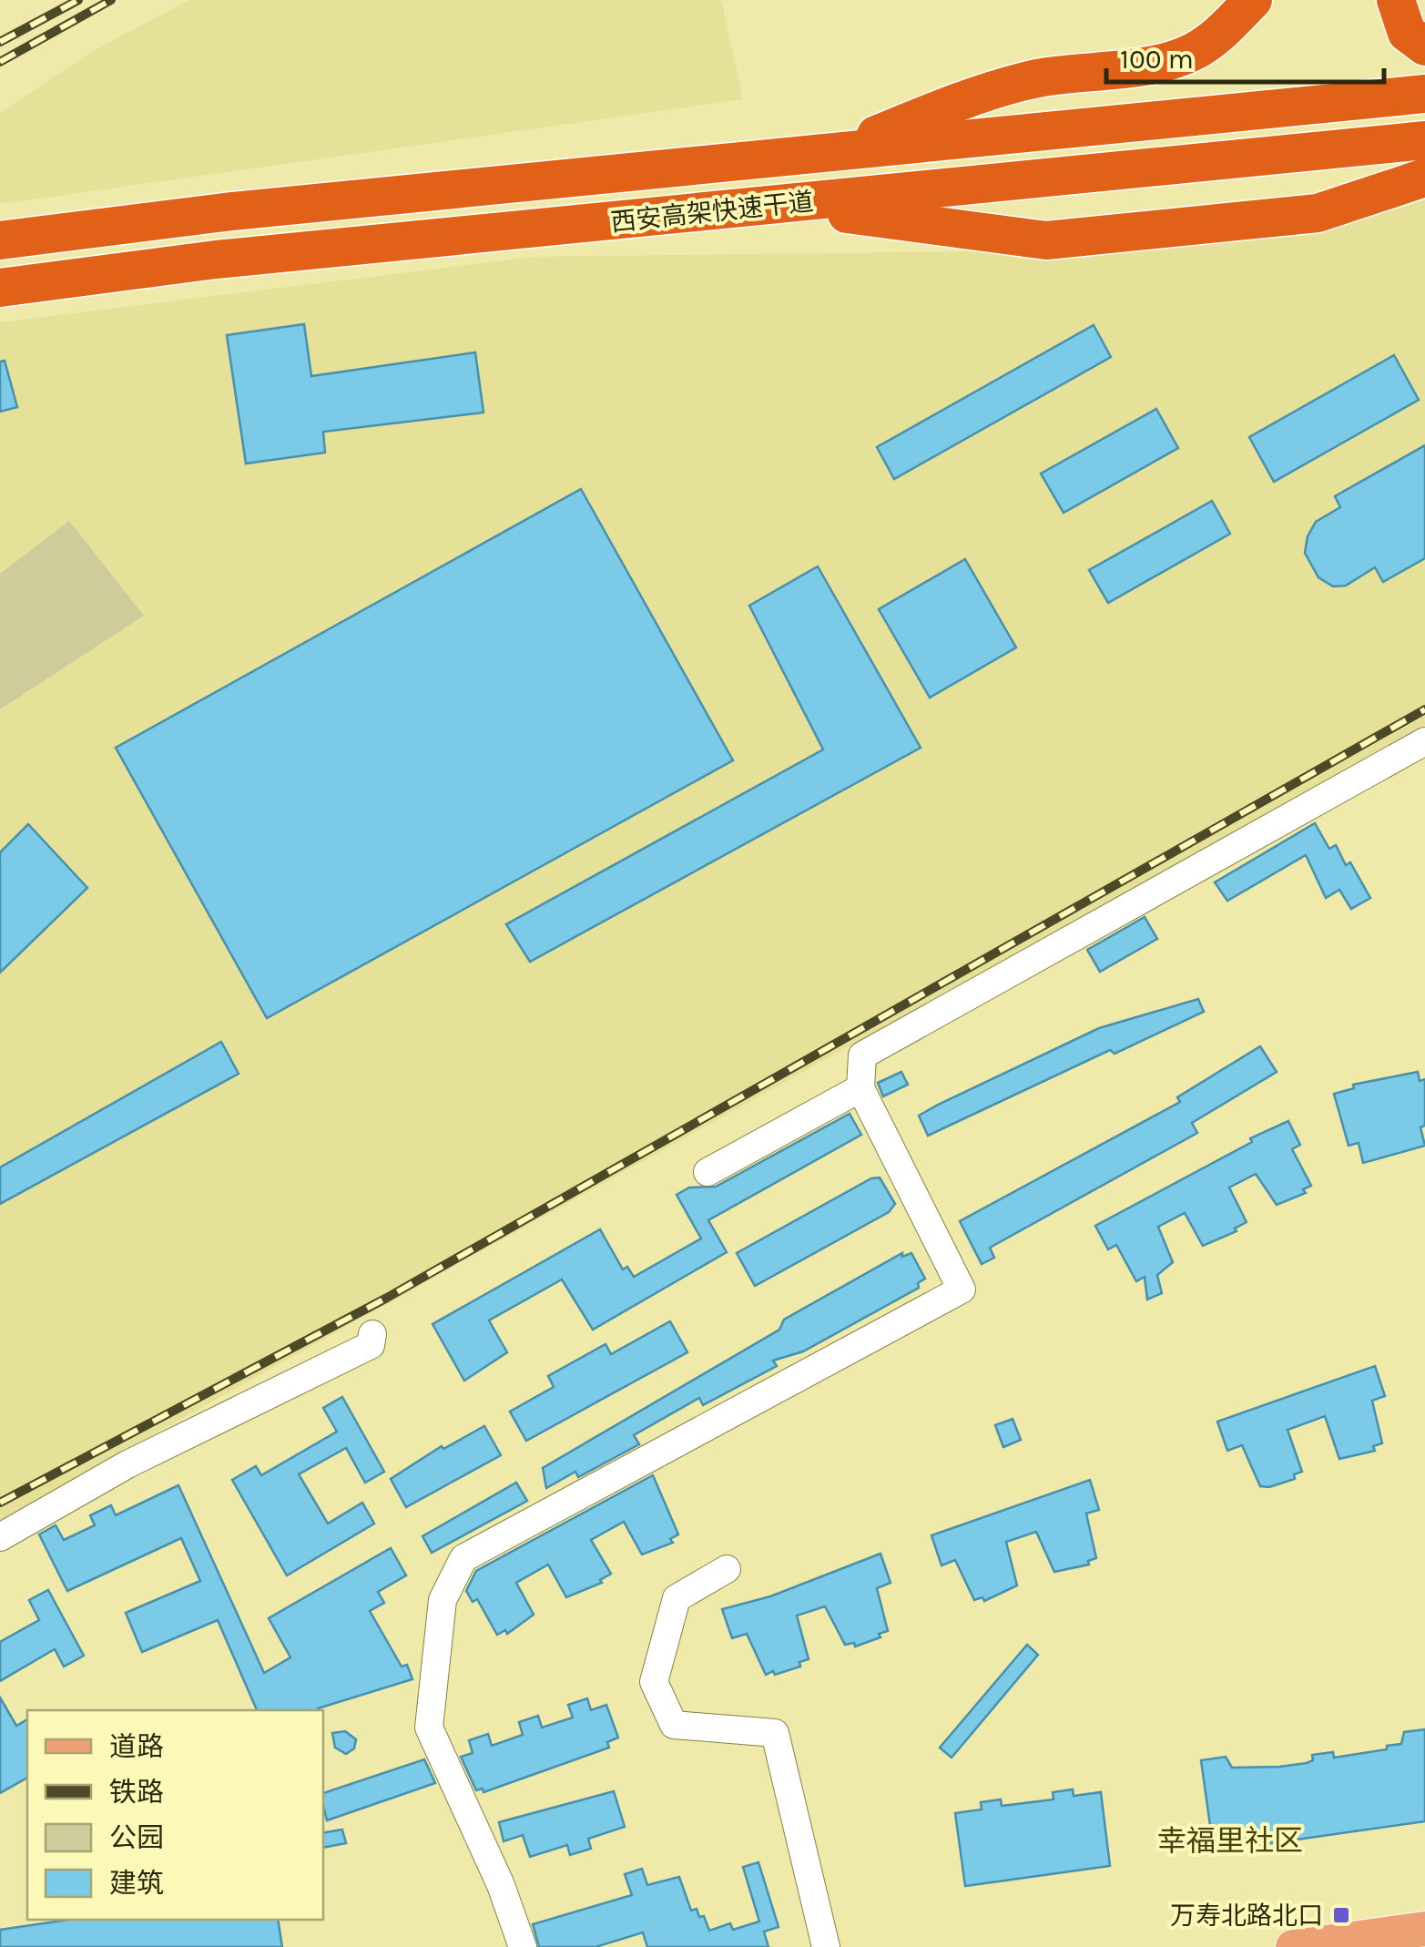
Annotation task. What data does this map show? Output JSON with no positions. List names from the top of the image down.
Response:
{
  "streets": {
    "highway": ["西安高架快速干道"]
  },
  "districts": ["幸福里社区"],
  "places": {
    "transit": ["万寿北路北口"]
  },
  "legend": [
    "道路",
    "铁路",
    "公园",
    "建筑"
  ],
  "scale_bar": "100 m"
}
